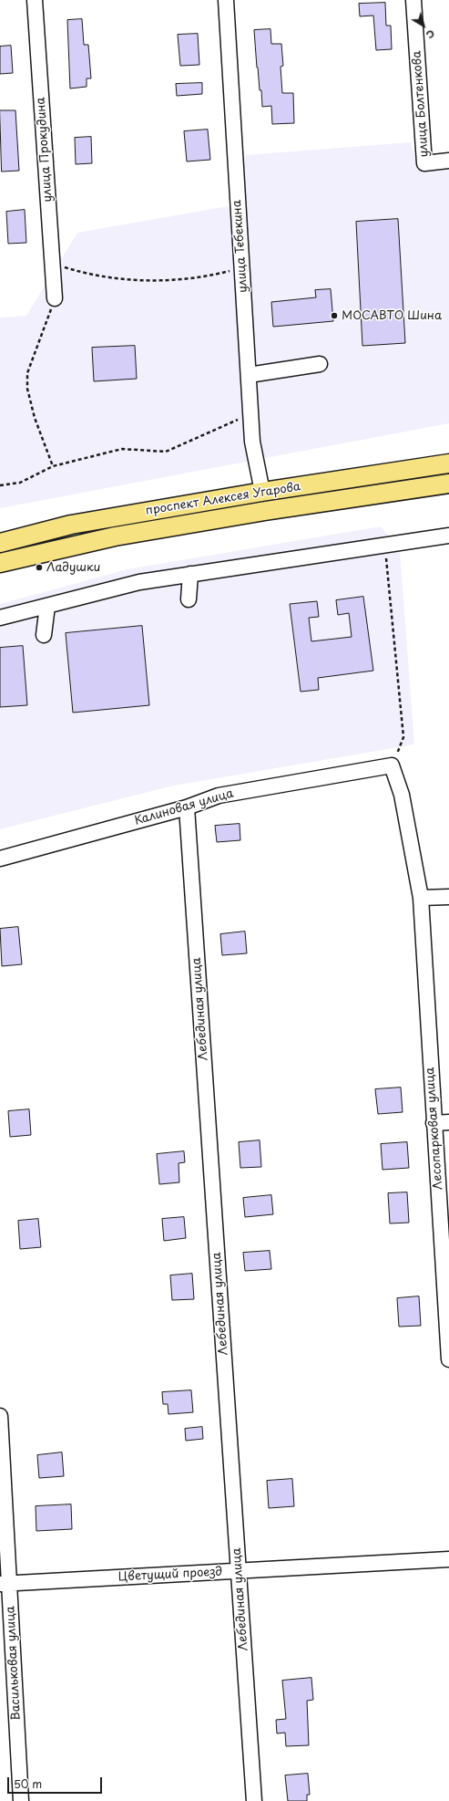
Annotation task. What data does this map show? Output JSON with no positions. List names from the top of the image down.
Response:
{
  "streets": {
    "main road": ["проспект Алексея Угарова"],
    "street": [
      "улица Болтенкова",
      "улица Прокудина",
      "улица Тебекина",
      "Калиновая улица",
      "Лебединая улица",
      "Лесопарковая улица",
      "Цветущий проезд",
      "Васильковая улица"
    ]
  },
  "crossings": [
    ["улица Тебекина", "проспект Алексея Угарова"],
    ["Калиновая улица", "Лебединая улица"],
    ["Калиновая улица", "Лесопарковая улица"],
    ["Лебединая улица", "Цветущий проезд"],
    ["Цветущий проезд", "Васильковая улица"]
  ],
  "places": ["МОСАВТО Шина", "Ладушки"],
  "scale_bar": "50 m",
  "north": "bottom right"
}
